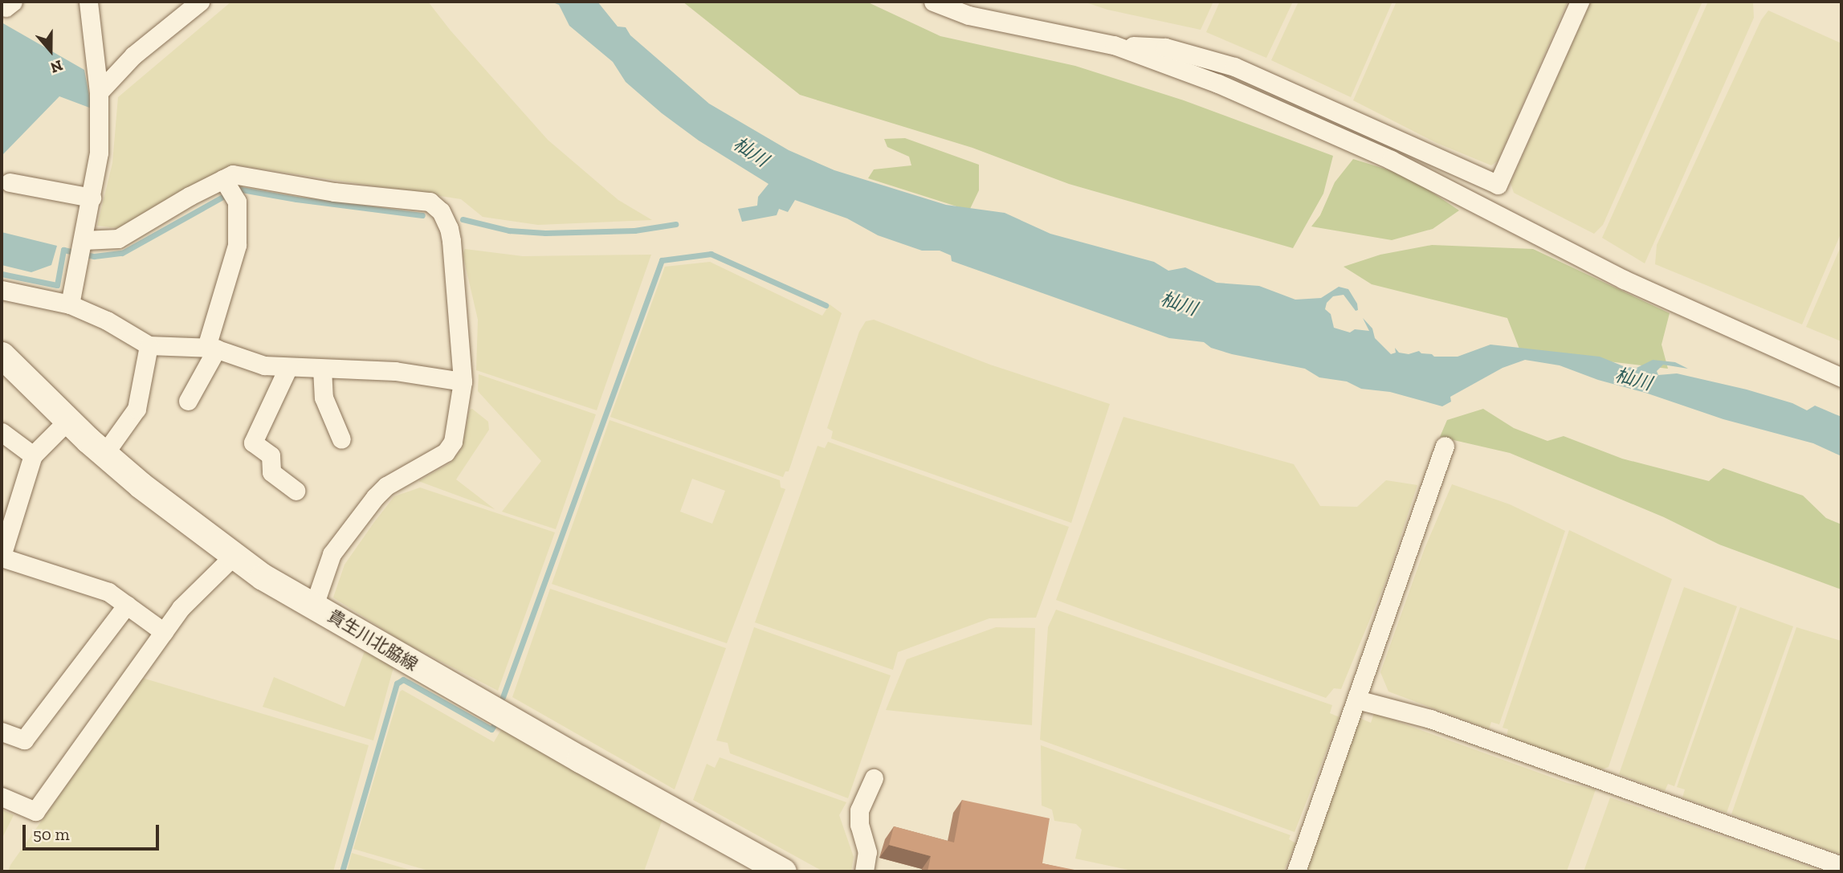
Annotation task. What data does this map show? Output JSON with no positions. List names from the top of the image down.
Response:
{
  "streets": {
    "main road": ["貴生川北脇線"]
  },
  "water": ["杣川"],
  "scale_bar": "50 m",
  "north": "bottom"
}
